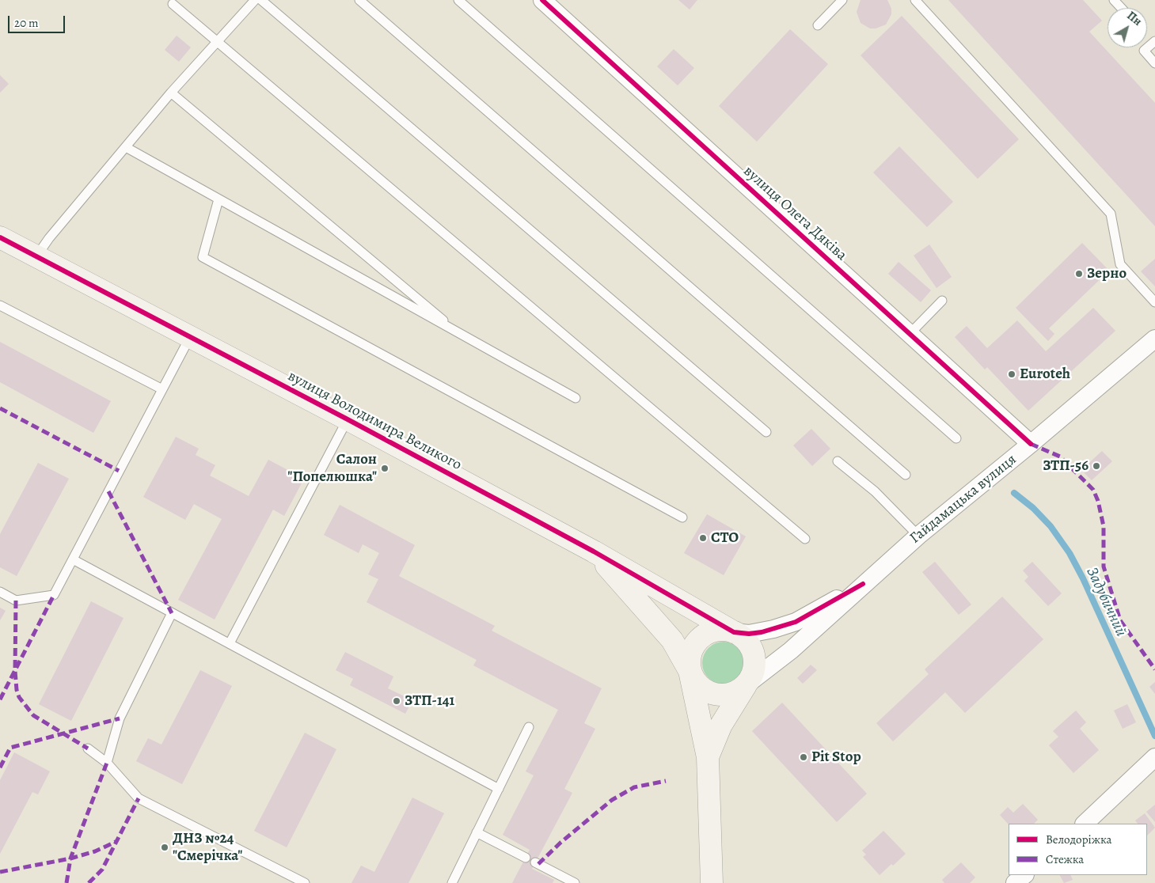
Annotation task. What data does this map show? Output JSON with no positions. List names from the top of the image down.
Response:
{
  "streets": {
    "street": ["вулиця Олега Дяківа", "вулиця Володимира Великого", "Гайдамацька вулиця"]
  },
  "crossings": [
    ["вулиця Олега Дяківа", "Гайдамацька вулиця"],
    ["вулиця Володимира Великого", "Гайдамацька вулиця"]
  ],
  "water": ["Задубичний"],
  "places": [
    "Зерно",
    "Euroteh",
    "ЗТП-56",
    "Салон \"Попелюшка\"",
    "СТО",
    "ЗТП-141",
    "Pit Stop",
    "ДНЗ №24 \"Смерічка\""
  ],
  "legend": ["Велодоріжка", "Стежка"],
  "scale_bar": "20 m",
  "north": "top right"
}
